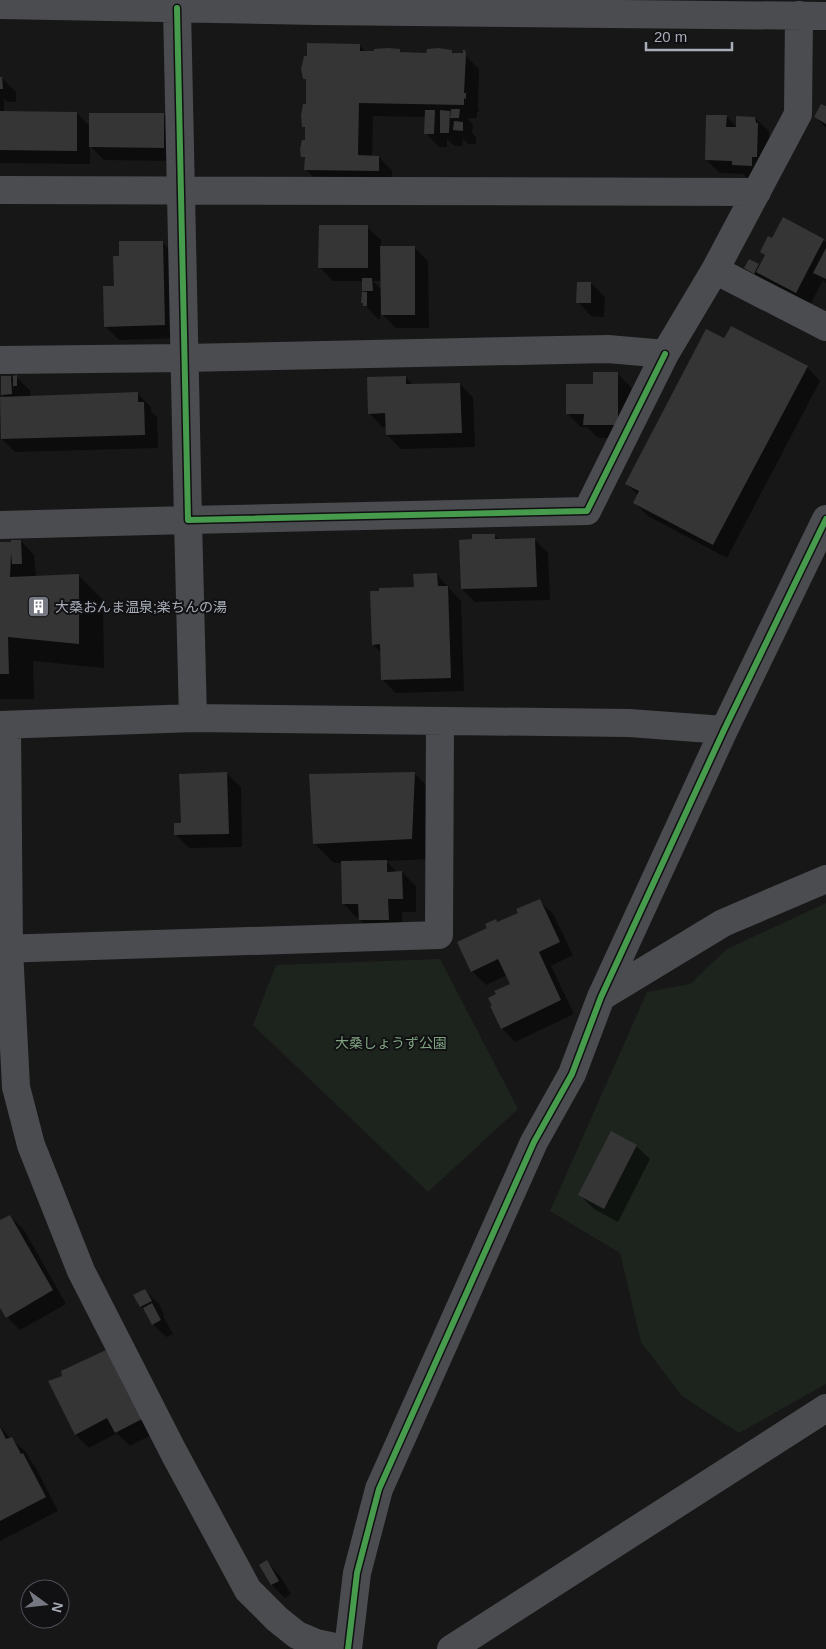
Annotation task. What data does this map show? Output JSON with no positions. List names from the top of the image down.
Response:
{
  "parks": ["大桑しょうず公園"],
  "places": {
    "building": ["大桑おんま温泉;楽ちんの湯"]
  },
  "scale_bar": "20 m",
  "north": "right"
}
